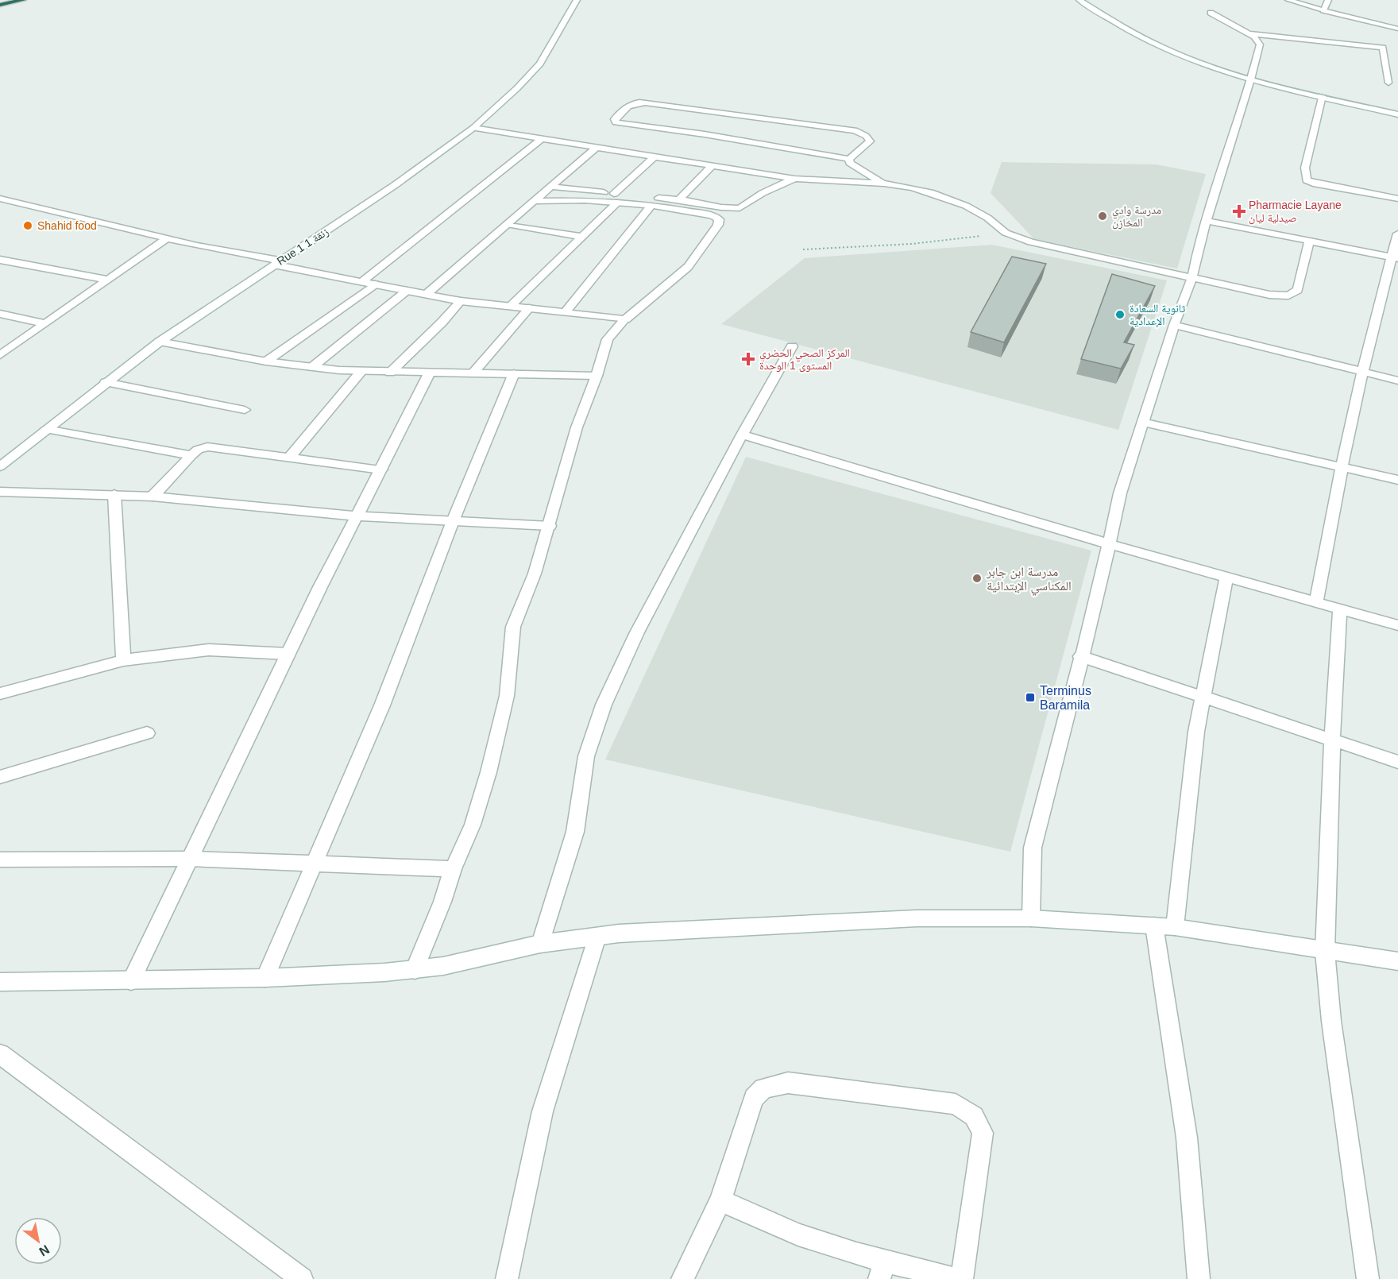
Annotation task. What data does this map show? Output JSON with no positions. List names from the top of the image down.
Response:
{
  "streets": {
    "street": ["Rue 1 زنقة 1"]
  },
  "places": {
    "health": ["Pharmacie Layane صيدلية ليان", "المركز الصحي الحضري المستوى 1 الوحدة"],
    "other": [
      "مدرسة وادي المخازن",
      "Shahid food",
      "ثانوية السعادة الإعدادية",
      "مدرسة ابن جابر المكناسي الإبتدائية"
    ],
    "transit": ["Terminus Baramila"]
  },
  "north": "bottom right"
}
